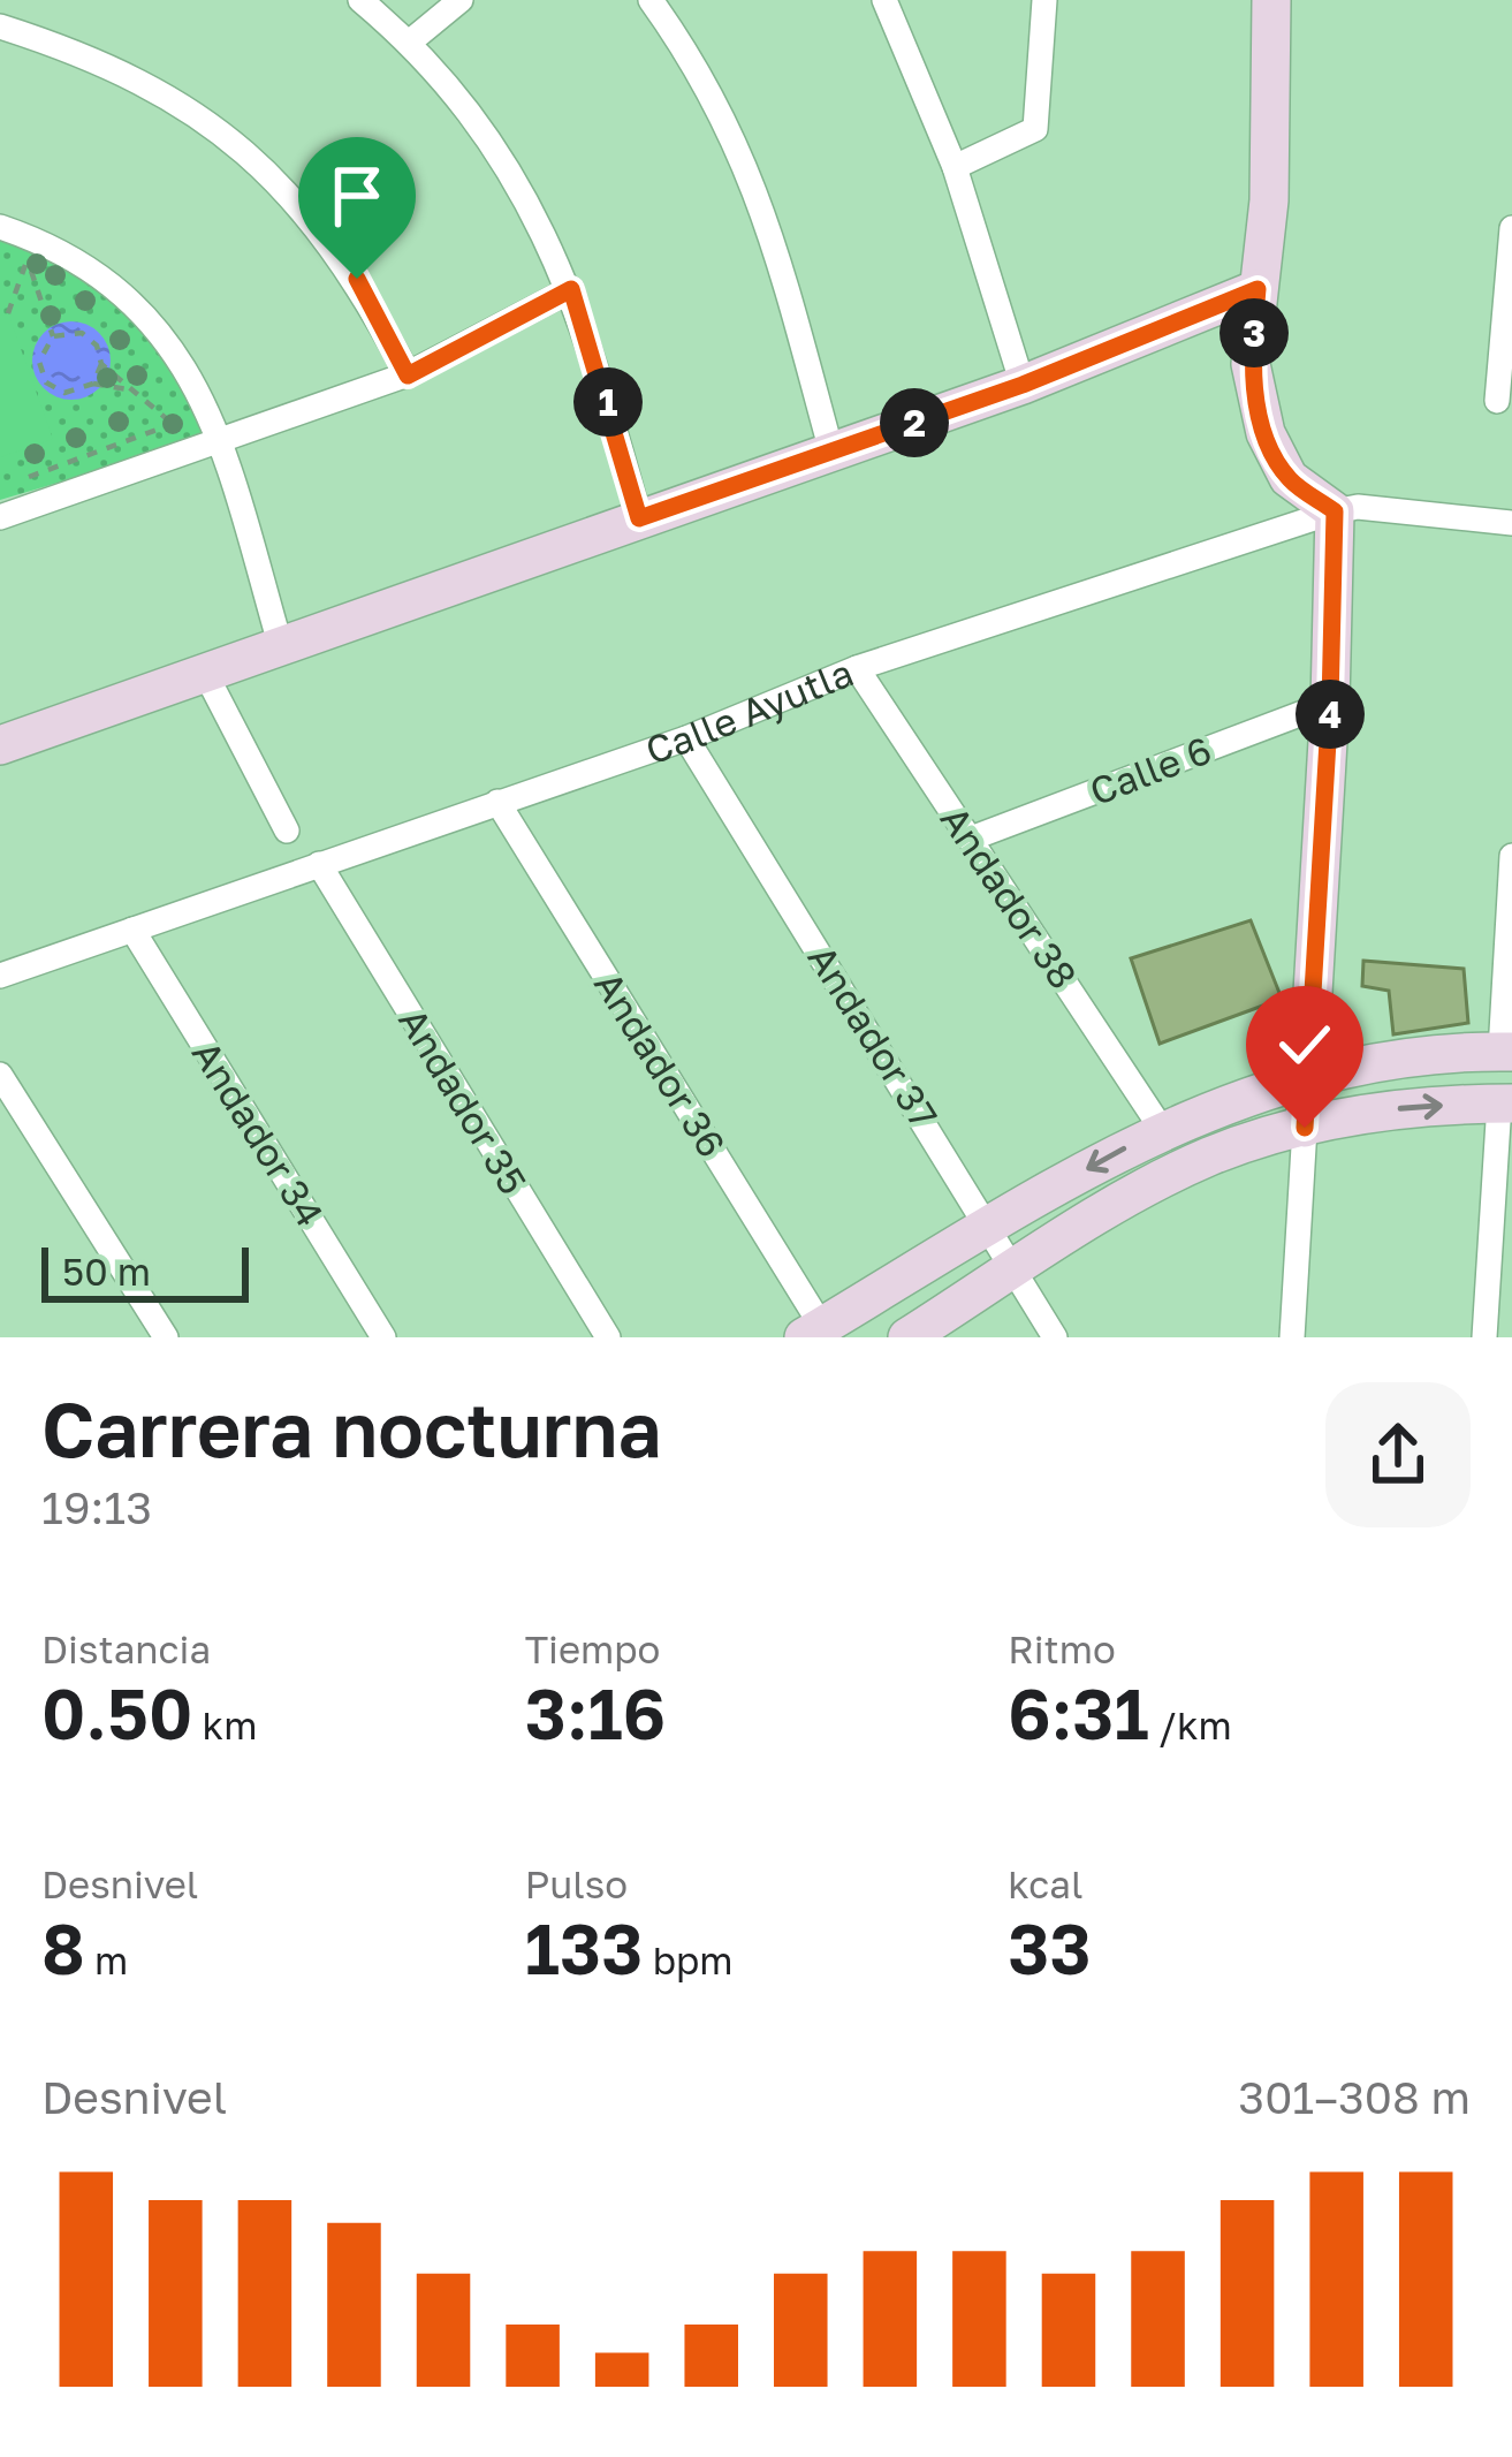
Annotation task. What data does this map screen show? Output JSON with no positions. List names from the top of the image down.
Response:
{
  "streets": {
    "street": [
      "Calle Ayutla",
      "Calle 6",
      "Andador 38",
      "Andador 37",
      "Andador 36",
      "Andador 35",
      "Andador 34"
    ]
  },
  "crossings": [
    ["Calle Ayutla", "Andador 38"],
    ["Calle Ayutla", "Andador 37"],
    ["Calle Ayutla", "Andador 36"],
    ["Calle Ayutla", "Andador 35"],
    ["Calle Ayutla", "Andador 34"],
    ["Calle 6", "Andador 38"]
  ],
  "scale_bar": "50 m",
  "page": {
    "pins": [
      "3",
      "1",
      "2",
      "4"
    ],
    "scale": "50 m",
    "heading": ["Carrera nocturna", "19:13"],
    "stats": [
      ["Distancia", "0.50 km"],
      ["Tiempo", "3:16"],
      ["Ritmo", "6:31 /km"],
      ["Desnivel", "8 m"],
      ["Pulso", "133 bpm"],
      ["kcal", "33"]
    ],
    "chart": ["Desnivel", "301–308 m"]
  }
}
